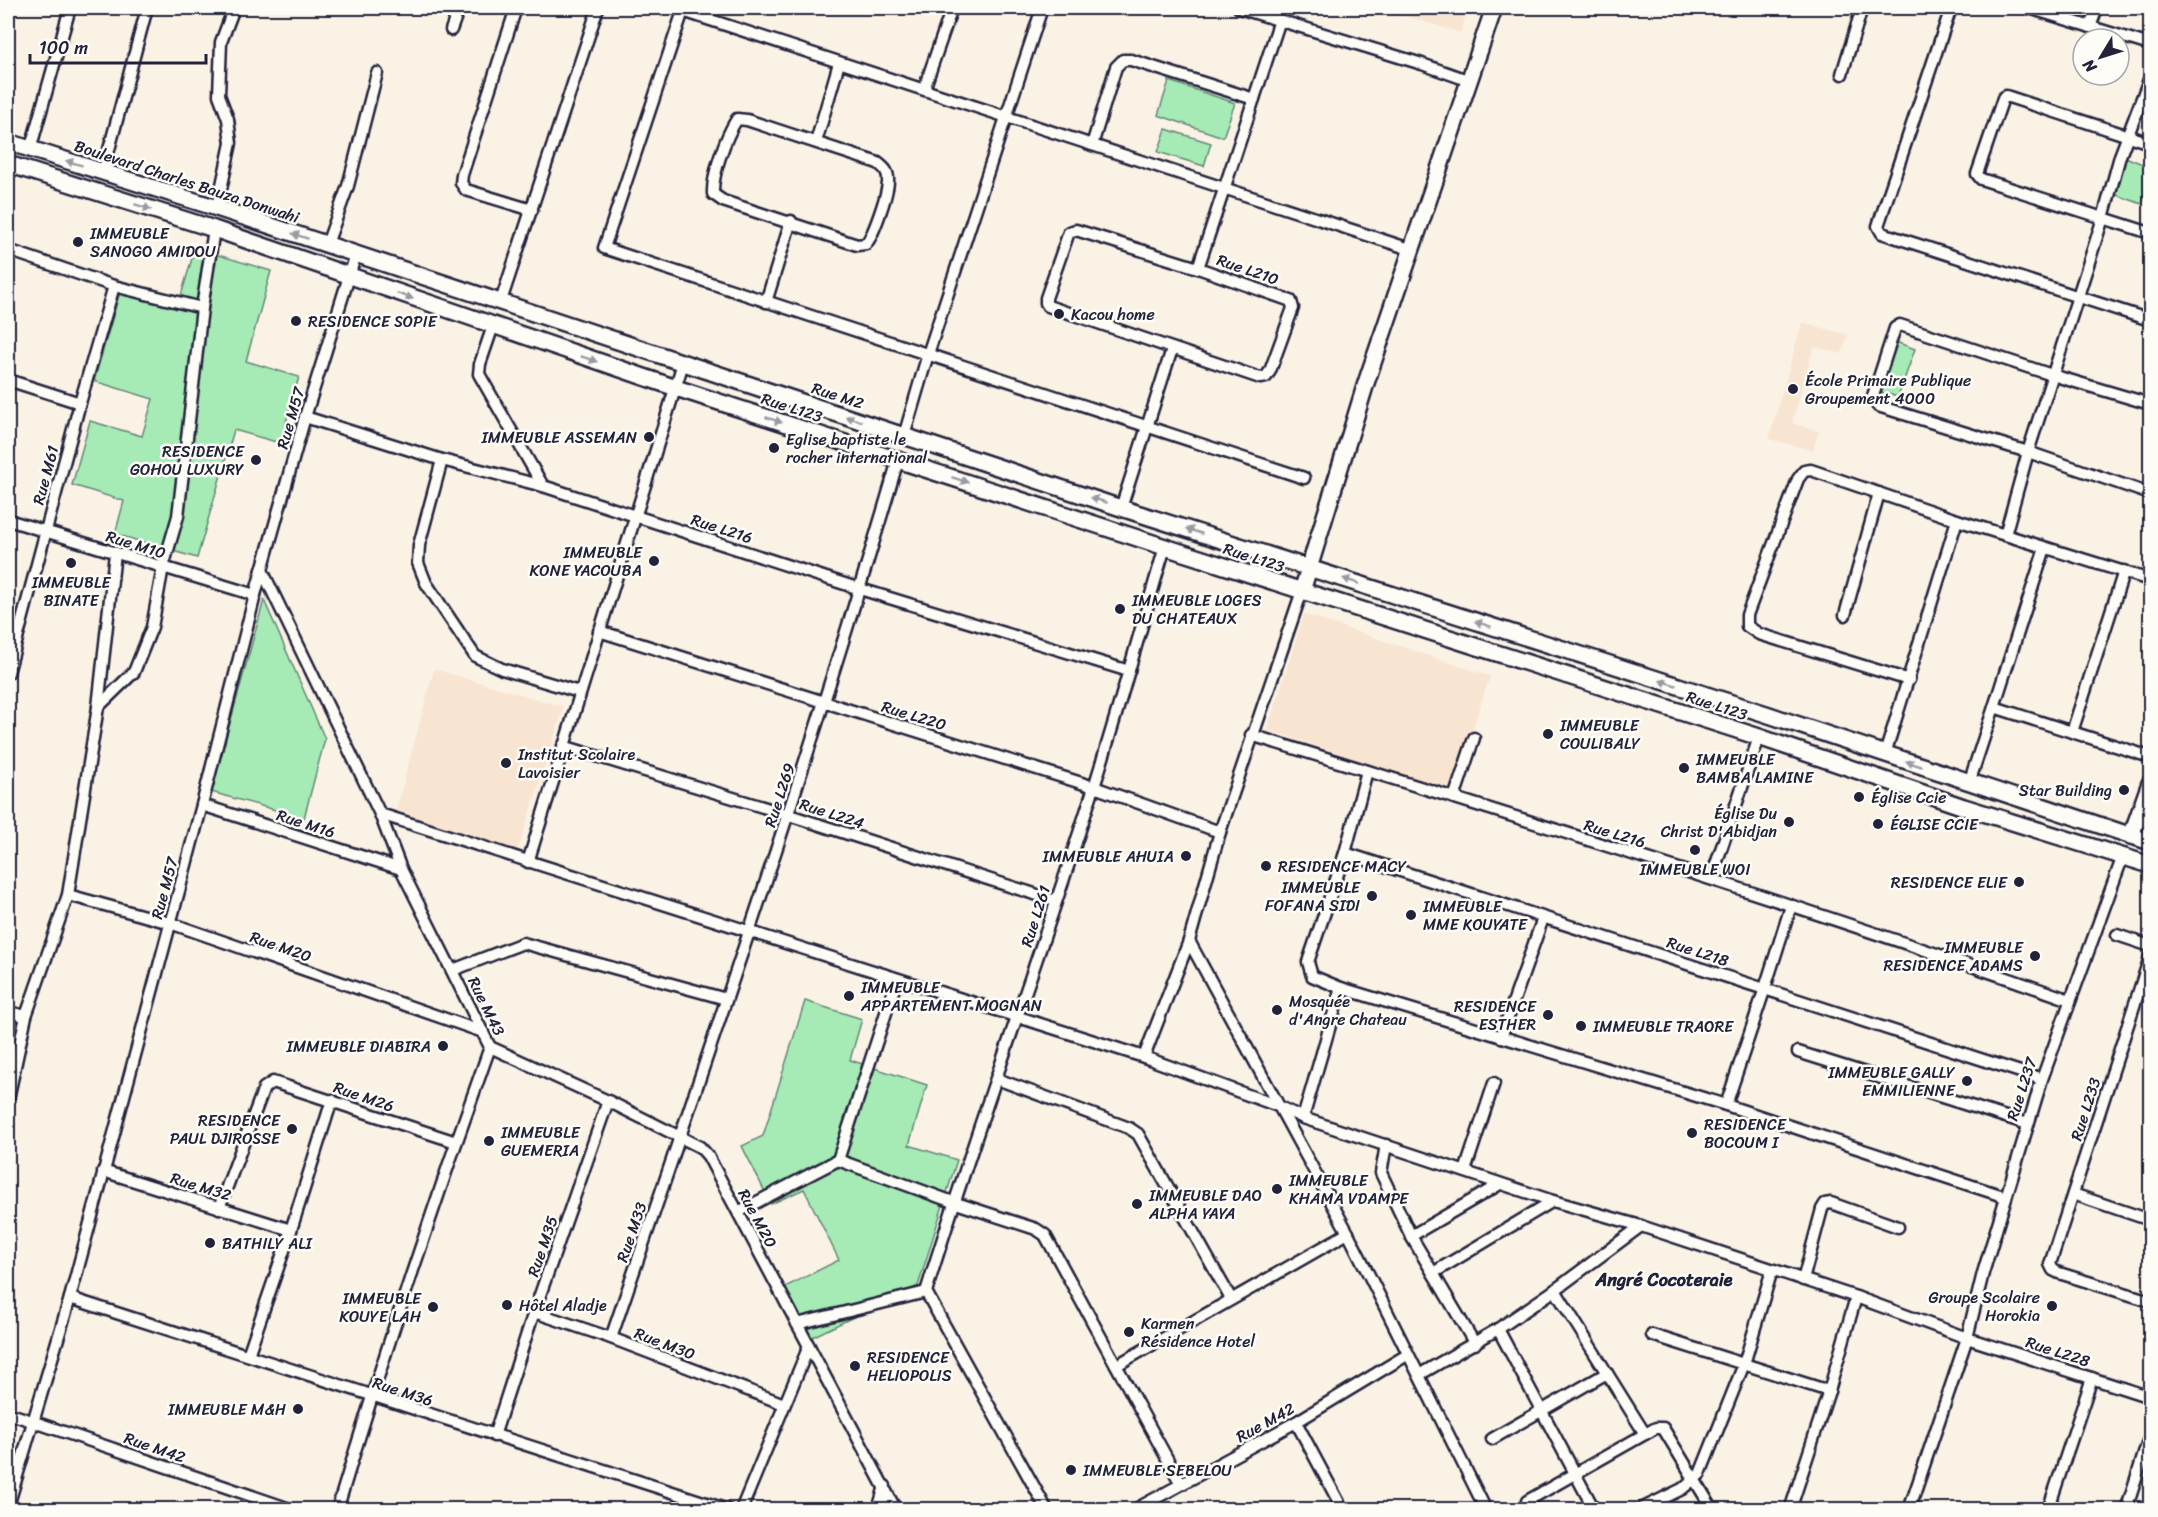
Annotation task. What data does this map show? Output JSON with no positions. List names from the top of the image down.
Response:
{
  "streets": {
    "main road": ["Boulevard Charles Bauza Donwahi", "Rue M2", "Rue L123"],
    "street": [
      "Rue L210",
      "Rue M57",
      "Rue M61",
      "Rue L216",
      "Rue M10",
      "Rue L220",
      "Rue L269",
      "Rue L224",
      "Rue M16",
      "Rue L261",
      "Rue M20",
      "Rue L218",
      "Rue M43",
      "Rue L237",
      "Rue M26",
      "Rue L233",
      "Rue M32",
      "Rue M33",
      "Rue M35",
      "Rue M30",
      "Rue L228",
      "Rue M36",
      "Rue M42"
    ]
  },
  "crossings": [
    ["Boulevard Charles Bauza Donwahi", "Rue M2"],
    ["Boulevard Charles Bauza Donwahi", "Rue M57"],
    ["Rue M2", "Rue L123"],
    ["Rue M2", "Rue M57"],
    ["Rue L123", "Rue M57"],
    ["Rue L123", "Rue L269"],
    ["Rue L123", "Rue L261"],
    ["Rue L123", "Rue L237"],
    ["Rue M57", "Rue L216"],
    ["Rue M57", "Rue M10"],
    ["Rue M57", "Rue M16"],
    ["Rue M57", "Rue M20"],
    ["Rue M57", "Rue M43"],
    ["Rue M57", "Rue M32"],
    ["Rue M57", "Rue M36"],
    ["Rue M57", "Rue M42"],
    ["Rue M61", "Rue M10"],
    ["Rue L216", "Rue L269"],
    ["Rue L216", "Rue L261"],
    ["Rue L216", "Rue L237"],
    ["Rue L220", "Rue L269"],
    ["Rue L220", "Rue L261"],
    ["Rue L269", "Rue L224"],
    ["Rue L269", "Rue M20"],
    ["Rue L269", "Rue M33"],
    ["Rue L269", "Rue L228"],
    ["Rue L224", "Rue L261"],
    ["Rue M16", "Rue M43"],
    ["Rue L261", "Rue L228"],
    ["Rue M20", "Rue M43"],
    ["Rue M20", "Rue M33"],
    ["Rue M20", "Rue M35"],
    ["Rue L218", "Rue L237"],
    ["Rue M43", "Rue M26"],
    ["Rue M43", "Rue L228"],
    ["Rue M43", "Rue M36"],
    ["Rue L237", "Rue L228"],
    ["Rue M26", "Rue M32"],
    ["Rue M33", "Rue M30"],
    ["Rue M35", "Rue M30"],
    ["Rue M35", "Rue M36"]
  ],
  "one_way": ["Rue M2"],
  "districts": ["Angré Cocoteraie"],
  "places": [
    "IMMEUBLE SANOGO AMIDOU",
    "Kacou home",
    "RESIDENCE SOPIE",
    "École Primaire Publique Groupement 4000",
    "IMMEUBLE ASSEMAN",
    "Eglise baptiste le rocher international",
    "RESIDENCE GOHOU LUXURY",
    "IMMEUBLE KONE YACOUBA",
    "IMMEUBLE BINATE",
    "IMMEUBLE LOGES DU CHATEAUX",
    "IMMEUBLE COULIBALY",
    "Institut Scolaire Lavoisier",
    "IMMEUBLE BAMBA LAMINE",
    "Star Building",
    "Église Ccie",
    "Église Du Christ D'Abidjan",
    "ÉGLISE CCIE",
    "IMMEUBLE WOI",
    "IMMEUBLE AHUIA",
    "RESIDENCE MACY",
    "RESIDENCE ELIE",
    "IMMEUBLE FOFANA SIDI",
    "IMMEUBLE MME KOUYATE",
    "IMMEUBLE RESIDENCE ADAMS",
    "IMMEUBLE APPARTEMENT MOGNAN",
    "Mosquée d'Angre Chateau",
    "RESIDENCE ESTHER",
    "IMMEUBLE TRAORE",
    "IMMEUBLE DIABIRA",
    "IMMEUBLE GALLY EMMILIENNE",
    "RESIDENCE PAUL DJIROSSE",
    "RESIDENCE BOCOUM I",
    "IMMEUBLE GUEMERIA",
    "IMMEUBLE KHAMA VDAMPE",
    "IMMEUBLE DAO ALPHA YAYA",
    "BATHILY ALI",
    "Hôtel Aladje",
    "Groupe Scolaire Horokia",
    "IMMEUBLE KOUYE LAH",
    "Karmen Résidence Hotel",
    "RESIDENCE HELIOPOLIS",
    "IMMEUBLE M&H",
    "IMMEUBLE SEBELOU"
  ],
  "scale_bar": "100 m",
  "north": "bottom left"
}
